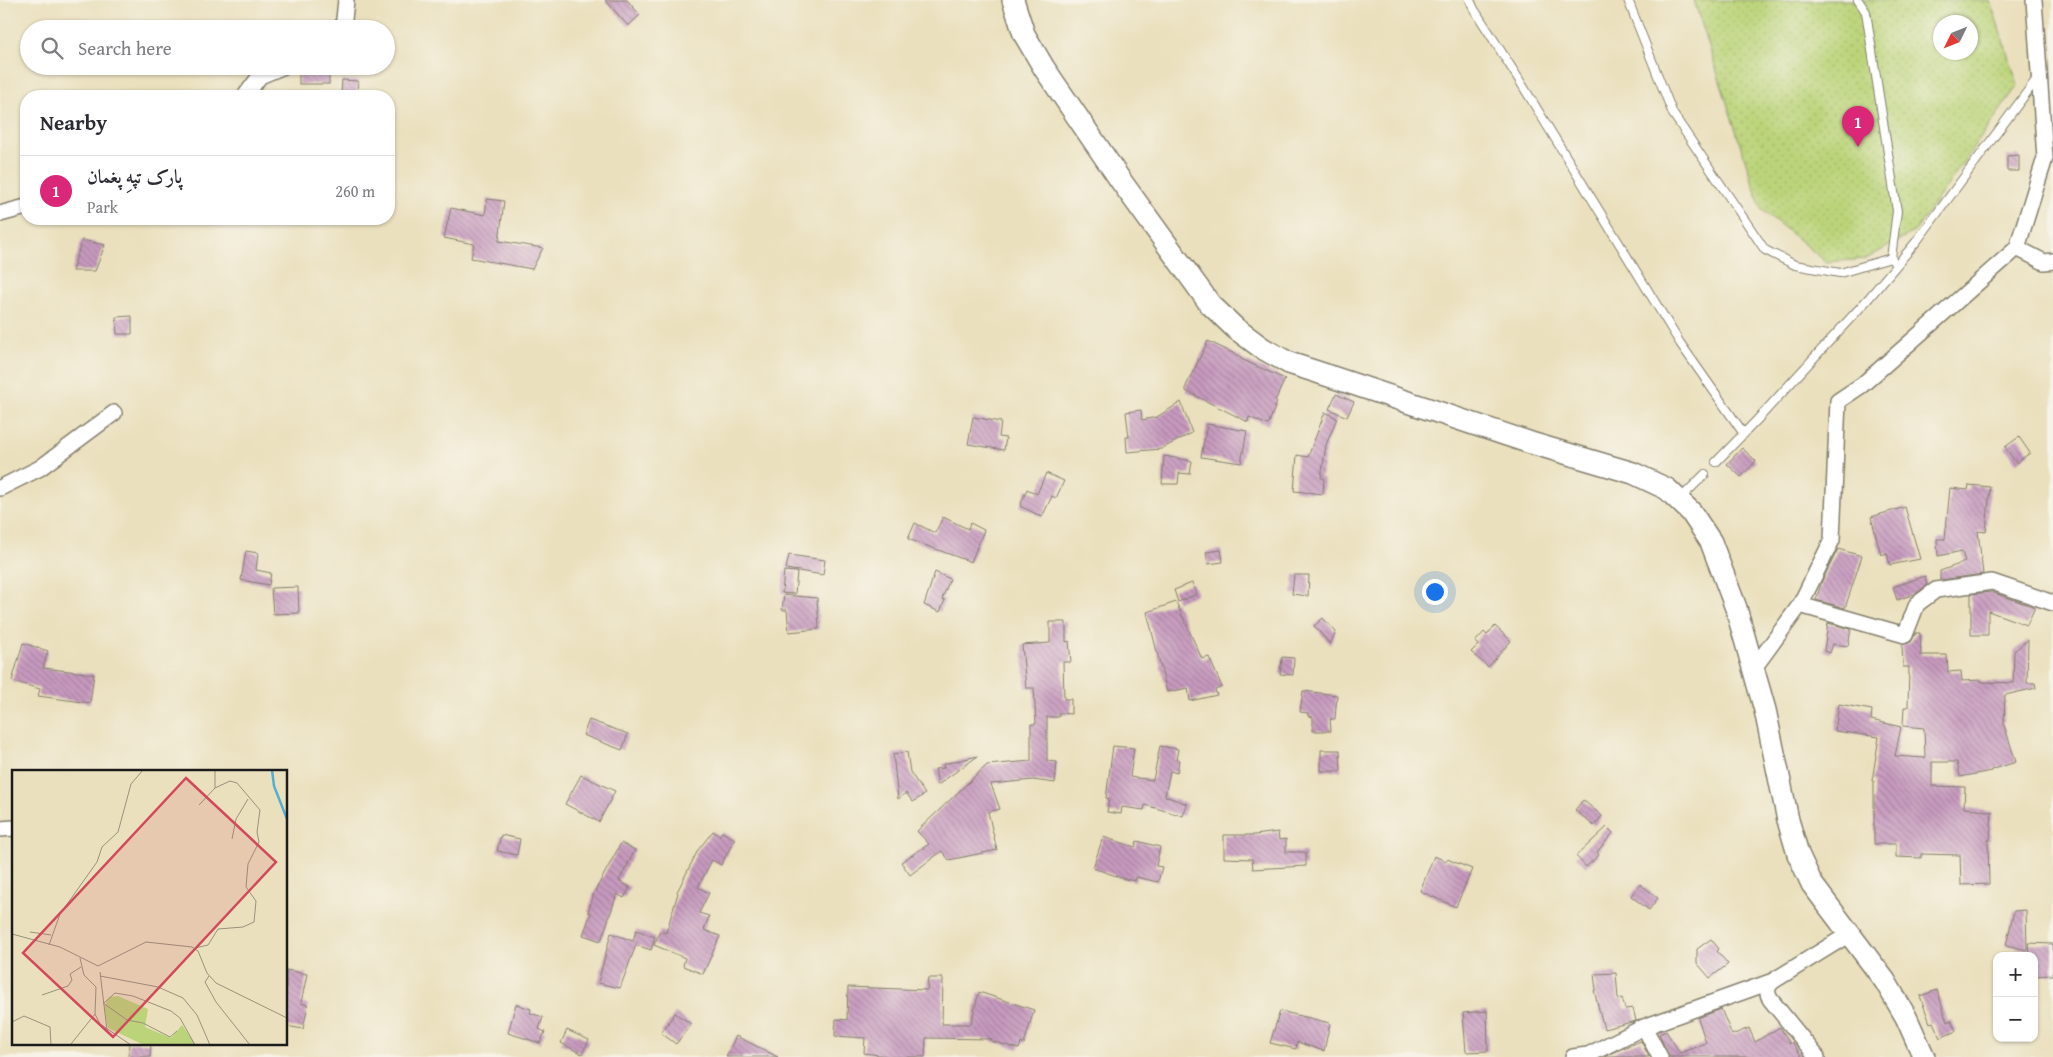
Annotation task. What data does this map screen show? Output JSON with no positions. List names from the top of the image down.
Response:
{
  "north": "bottom left",
  "page": {
    "search": "Search here",
    "heading": "Nearby",
    "pins": "1",
    "list": [
      {
        "mark": "1",
        "name": "پارک تپهِ پغمان",
        "note": "Park",
        "value": "260 m"
      }
    ],
    "map_buttons": ["+", "−"]
  }
}
